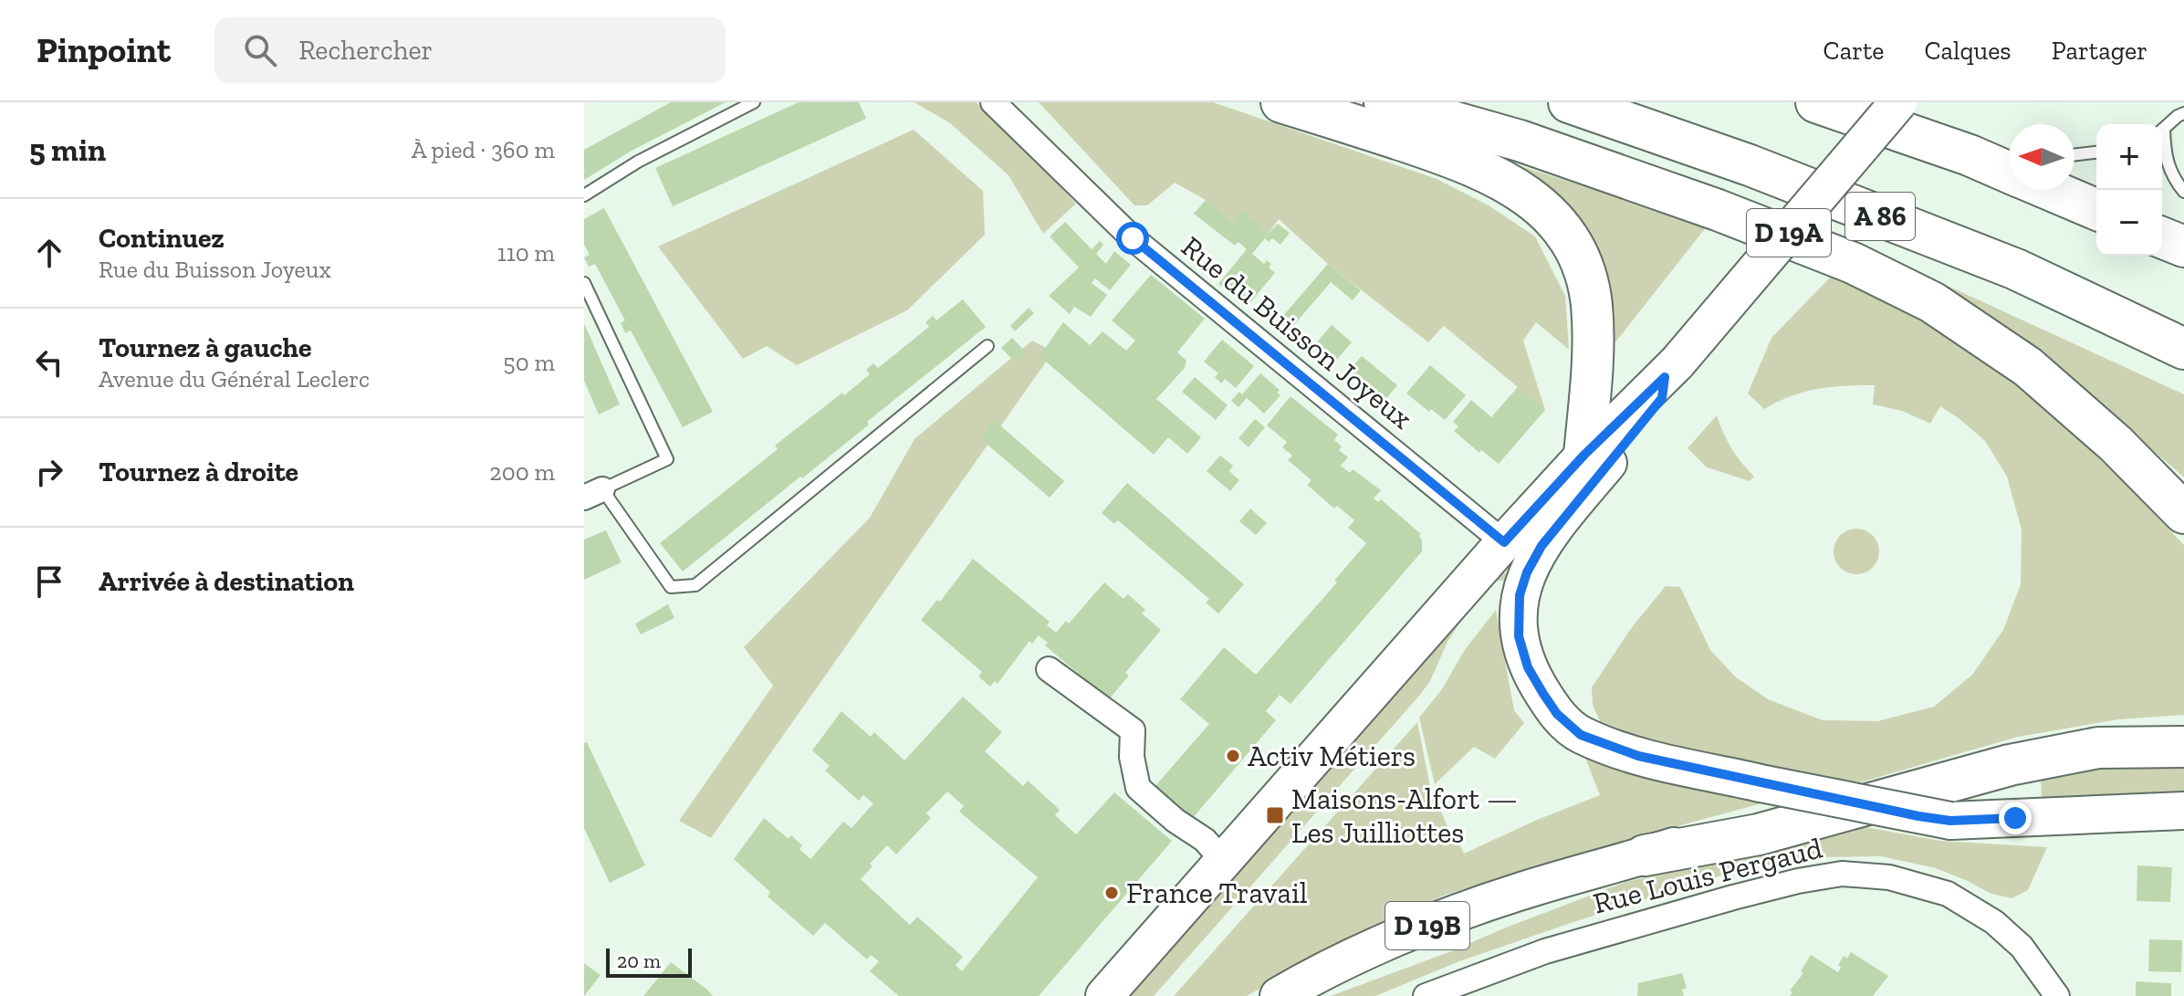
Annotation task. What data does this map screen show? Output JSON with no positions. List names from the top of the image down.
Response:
{
  "streets": {
    "highway": ["A 86"],
    "main road": ["D 19A", "D 19B"],
    "street": ["Rue du Buisson Joyeux", "Rue Louis Pergaud"]
  },
  "crossings": [
    ["D 19A", "Rue du Buisson Joyeux"]
  ],
  "places": {
    "other": ["Activ Métiers", "France Travail"],
    "transit": ["Maisons-Alfort — Les Juilliottes"]
  },
  "scale_bar": "20 m",
  "north": "left",
  "page": {
    "header": "Pinpoint",
    "search": "Rechercher",
    "nav": ["Carte", "Calques", "Partager"],
    "heading": ["5 min", "À pied · 360 m"],
    "map_buttons": ["+", "−"],
    "list": [
      ["Continuez", "Rue du Buisson Joyeux", "110 m"],
      ["Tournez à gauche", "Avenue du Général Leclerc", "50 m"],
      ["Tournez à droite", "200 m"],
      "Arrivée à destination"
    ],
    "scale": "20 m"
  }
}
